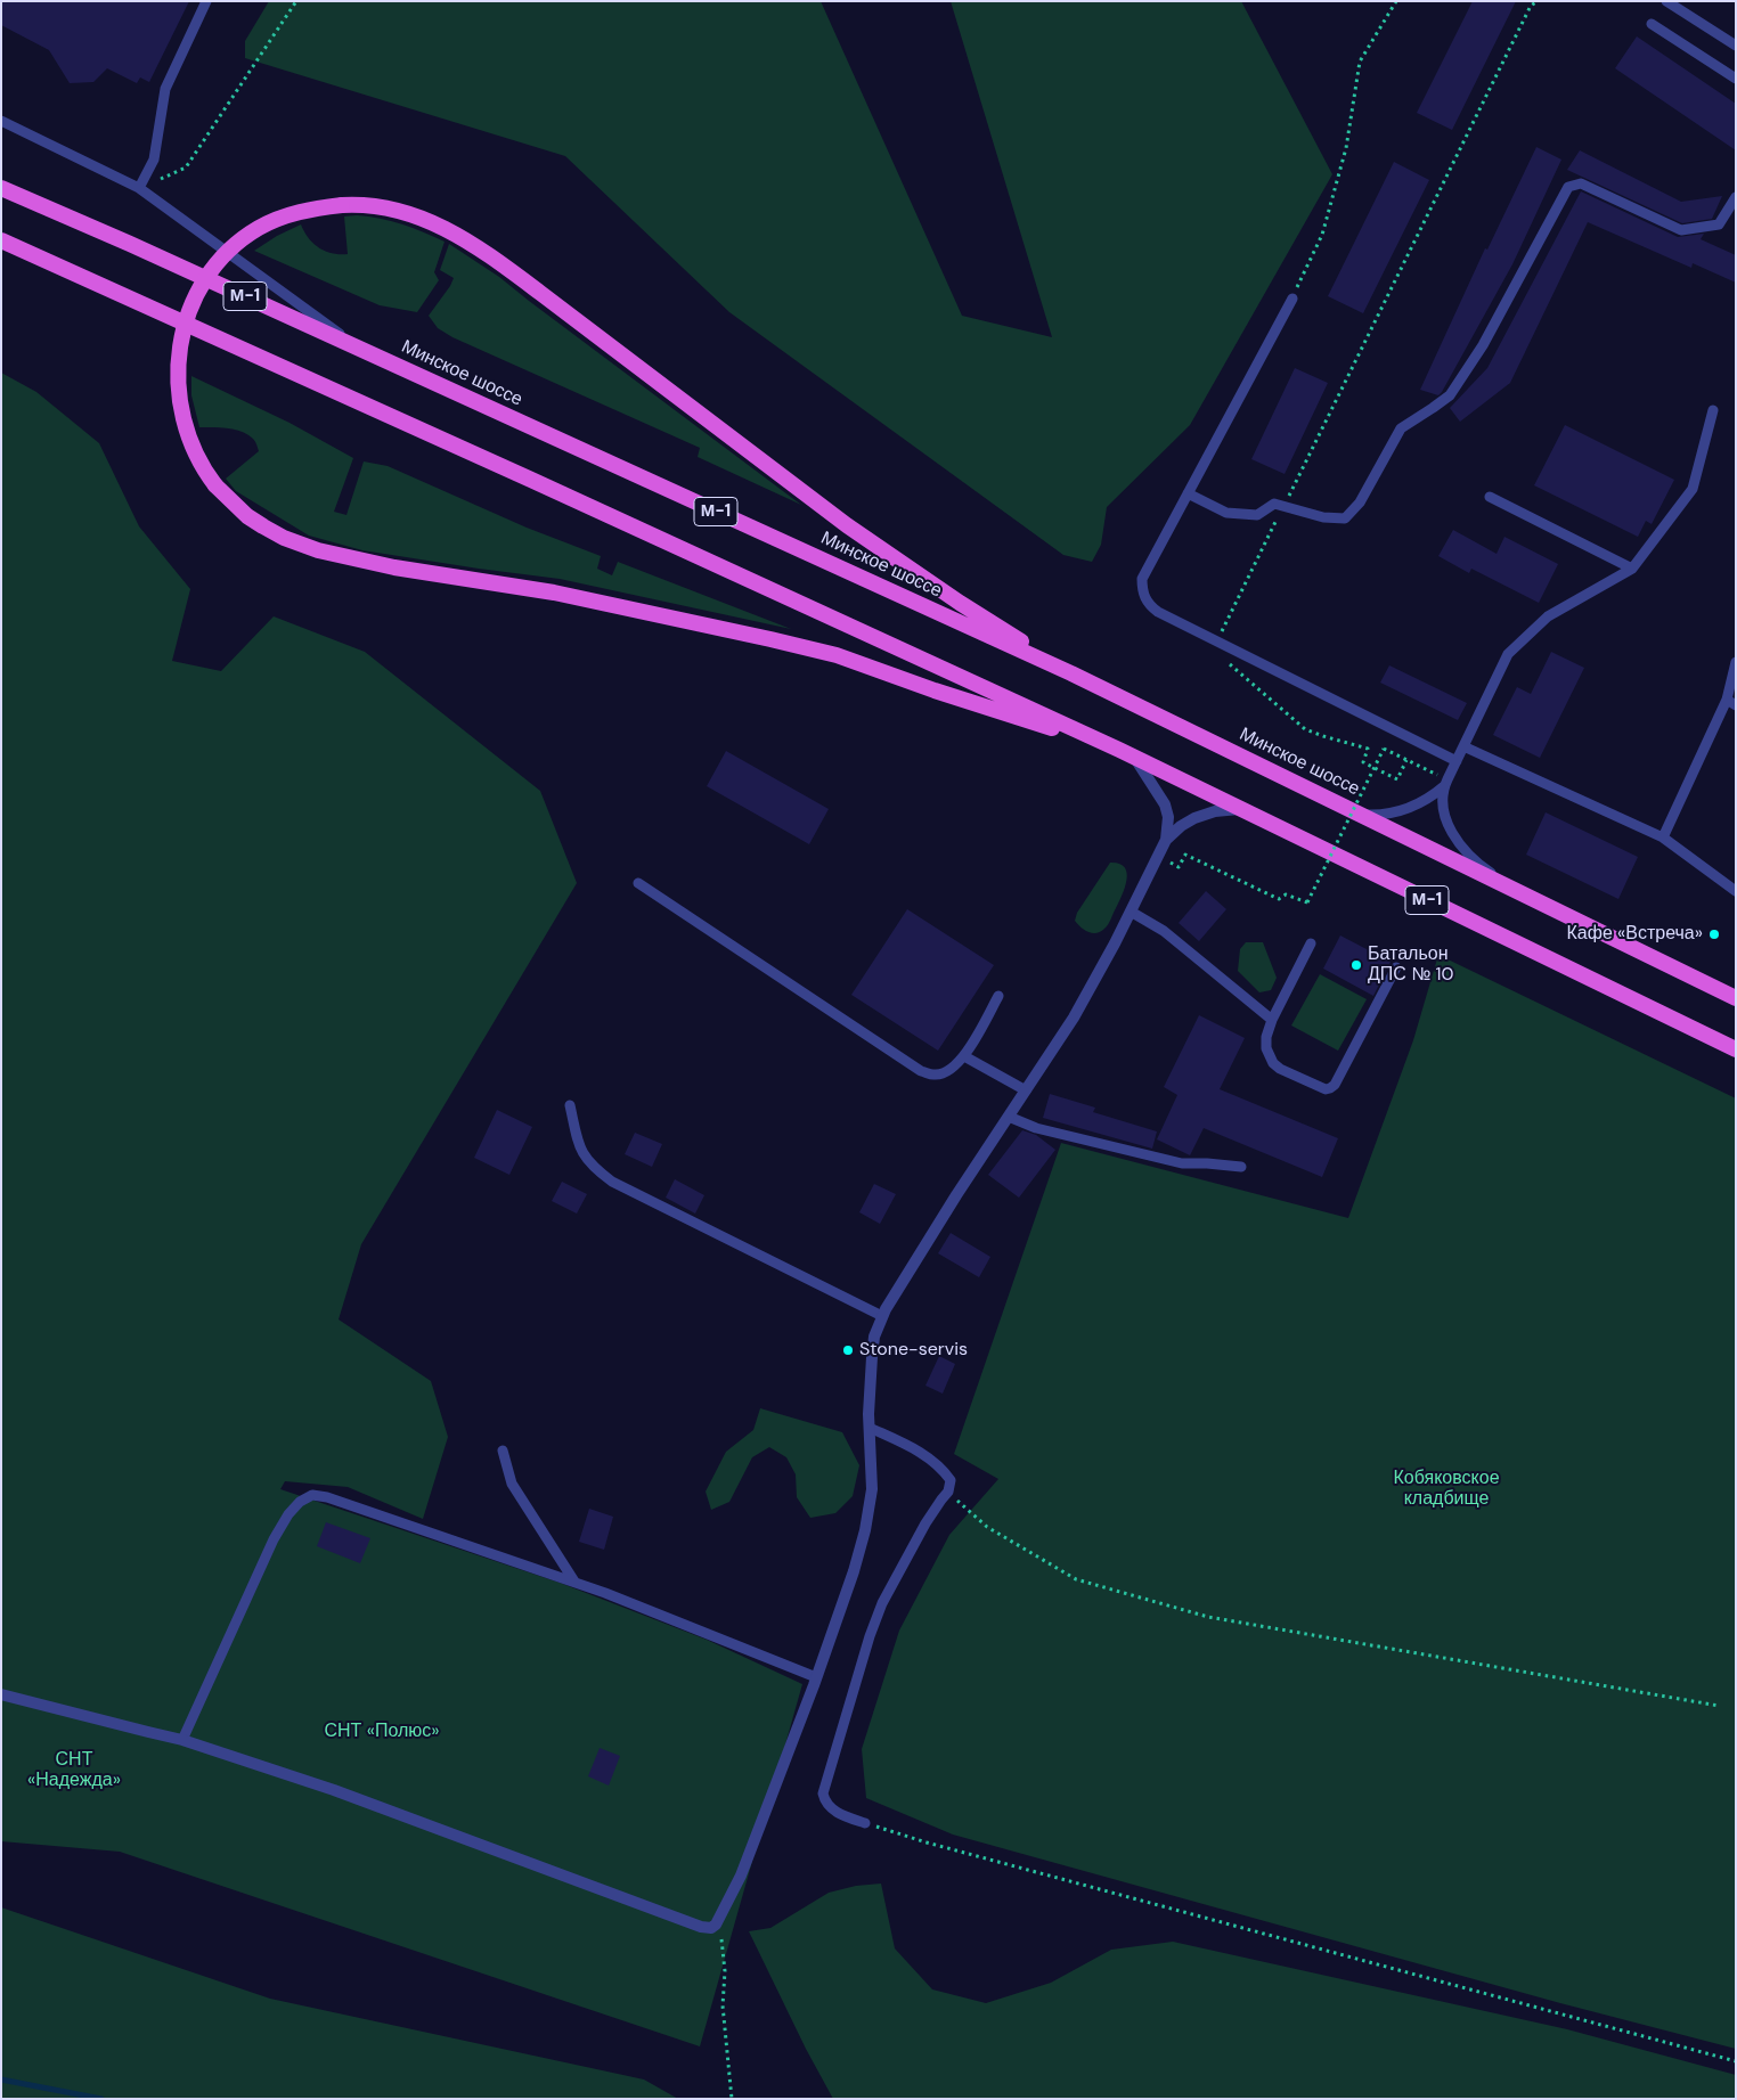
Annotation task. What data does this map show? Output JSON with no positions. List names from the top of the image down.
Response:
{
  "streets": {
    "highway": ["М-1", "Минское шоссе"]
  },
  "parks": ["Кобяковское кладбище", "СНТ «Полюс»", "СНТ «Надежда»"],
  "places": ["Кафе «Встреча»", "Батальон ДПС № 10", "Stone-servis"]
}
